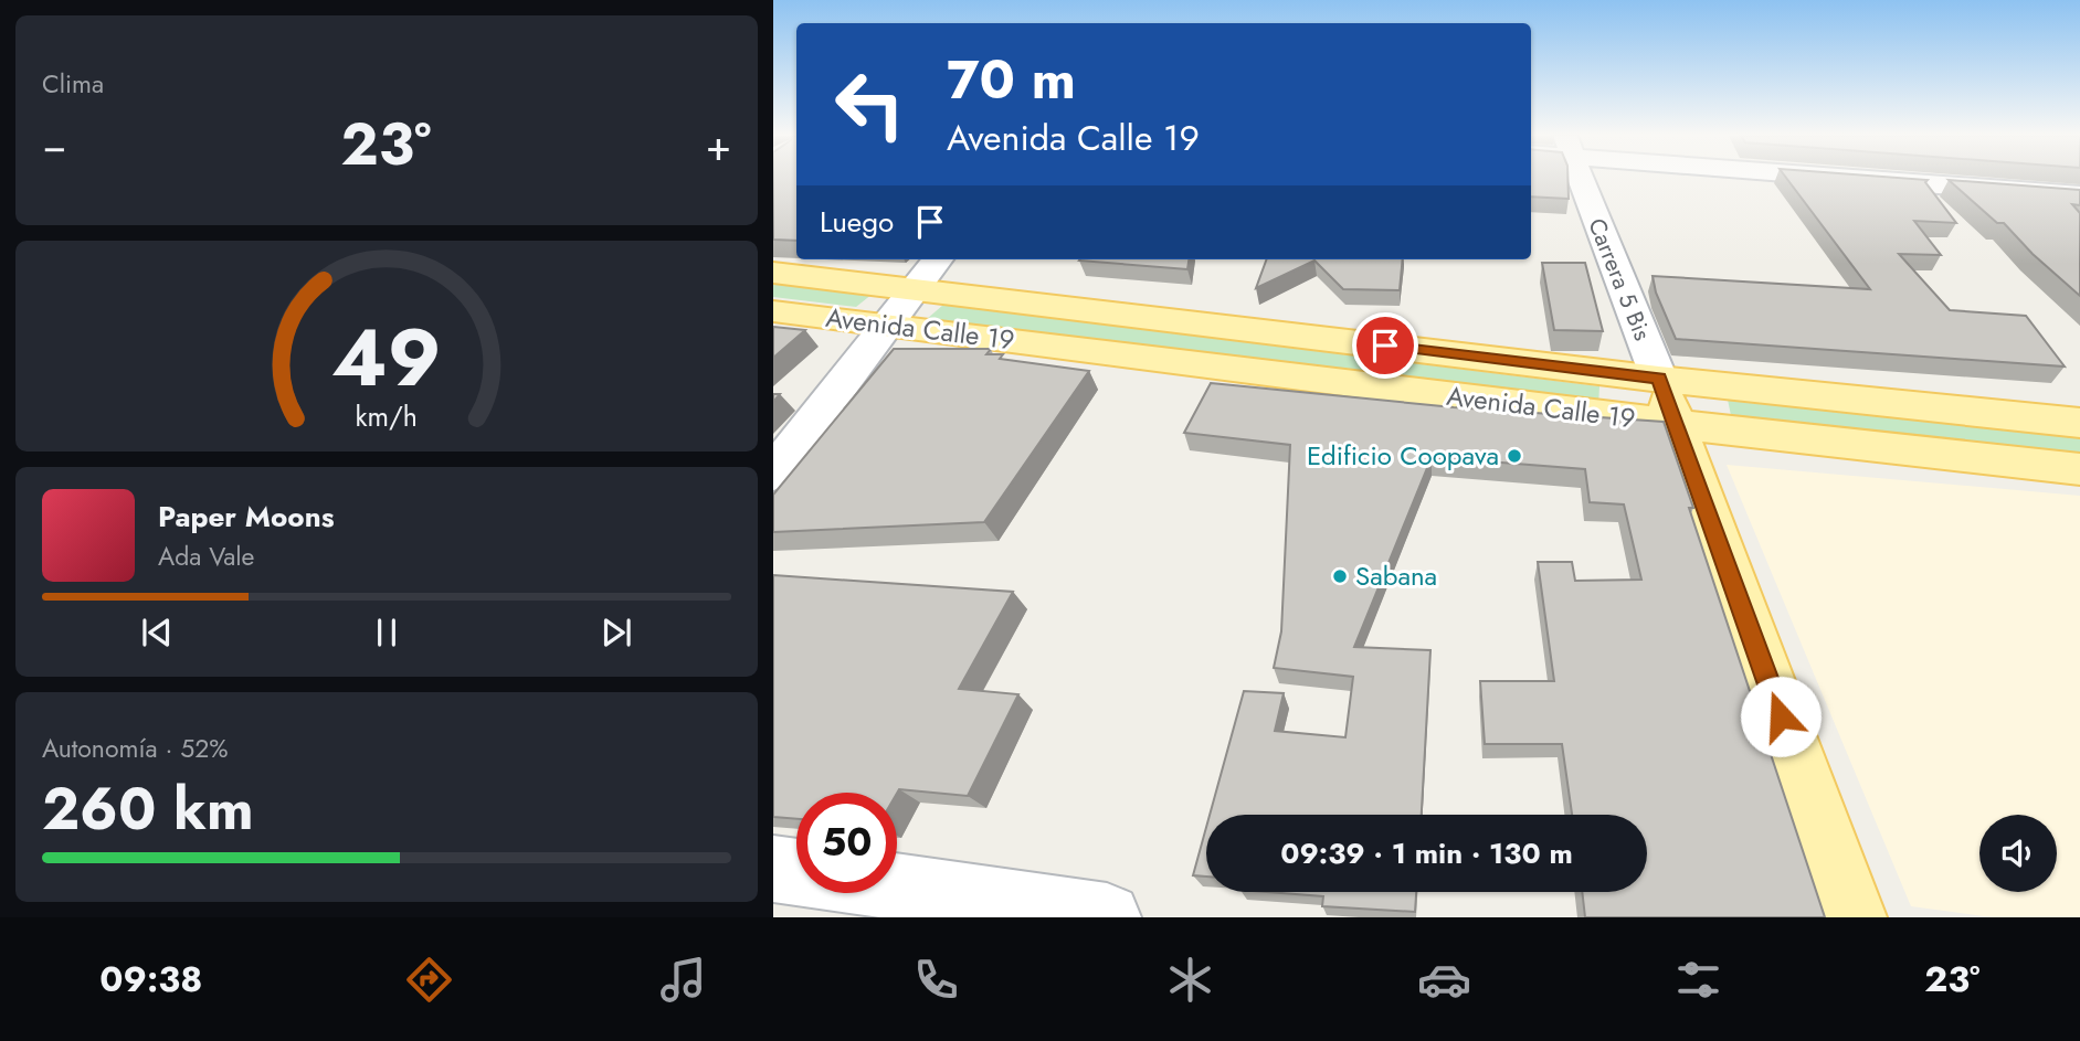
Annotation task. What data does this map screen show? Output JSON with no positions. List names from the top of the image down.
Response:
{
  "streets": {
    "main road": ["Avenida Calle 19"],
    "street": ["Carrera 5 Bis"]
  },
  "crossings": [
    ["Carrera 5 Bis", "Avenida Calle 19"]
  ],
  "places": ["Edificio Coopava", "Sabana"],
  "page": {
    "tile": [
      "Clima",
      ["Autonomía · 52%", "260 km"]
    ],
    "turn": ["70 m", "Avenida Calle 19"],
    "heat": ["−", "23°", "+"],
    "then": "Luego",
    "song": ["Paper Moons", "Ada Vale"],
    "limit": "50",
    "trip": "09:39 · 1 min · 130 m",
    "tabs": ["09:38", "23°"],
    "gauge": ["49", "km/h"]
  }
}
